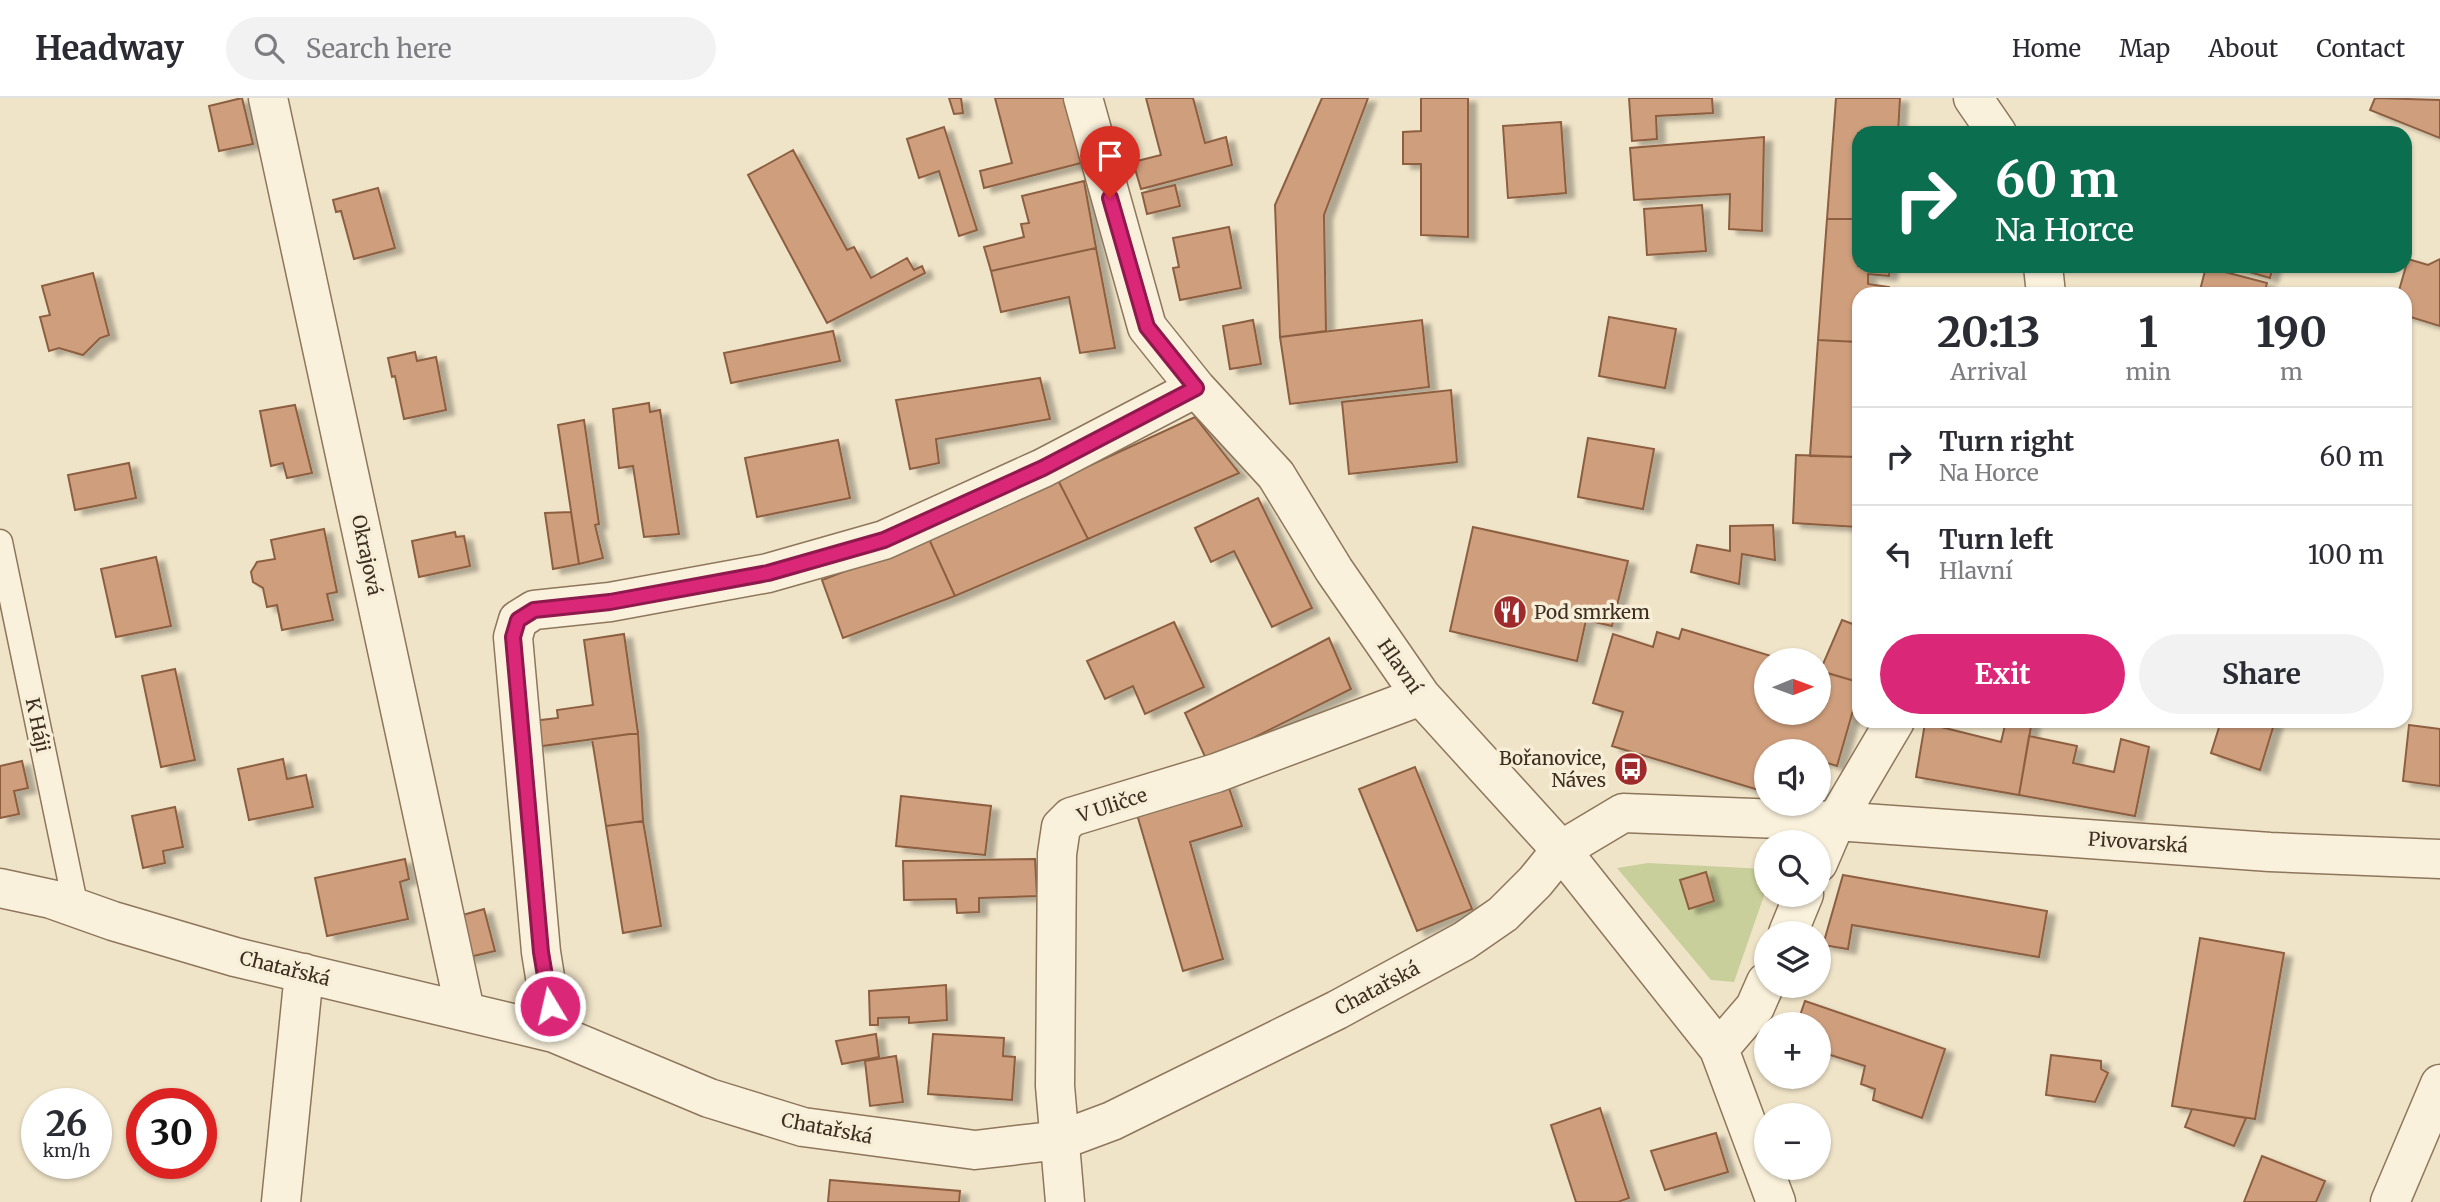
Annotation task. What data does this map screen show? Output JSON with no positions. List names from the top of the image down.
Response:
{
  "streets": {
    "street": [
      "Okrajová",
      "Hlavní",
      "V Uličce",
      "Pivovarská",
      "Chatařská"
    ],
    "lane": ["K Háji"]
  },
  "crossings": [
    ["Okrajová", "Chatařská"],
    ["Hlavní", "V Uličce"],
    ["Hlavní", "Pivovarská"],
    ["Hlavní", "Chatařská"],
    ["K Háji", "Chatařská"],
    ["V Uličce", "Chatařská"],
    ["Pivovarská", "Chatařská"]
  ],
  "places": {
    "restaurant": ["Pod smrkem"],
    "bus stop": ["Bořanovice, Náves"]
  },
  "north": "right",
  "page": {
    "header": "Headway",
    "search": "Search here",
    "nav": [
      "Home",
      "Map",
      "About",
      "Contact"
    ],
    "turn": ["60 m", "Na Horce"],
    "eta": [
      "20:13",
      "Arrival",
      "1",
      "min",
      "190",
      "m"
    ],
    "list": [
      {
        "name": "Turn right",
        "note": "Na Horce",
        "value": "60 m"
      },
      {
        "name": "Turn left",
        "note": "Hlavní",
        "value": "100 m"
      }
    ],
    "buttons": ["Exit", "Share"],
    "map_buttons": ["+", "−"],
    "speed": "26 km/h",
    "limit": "30"
  }
}
